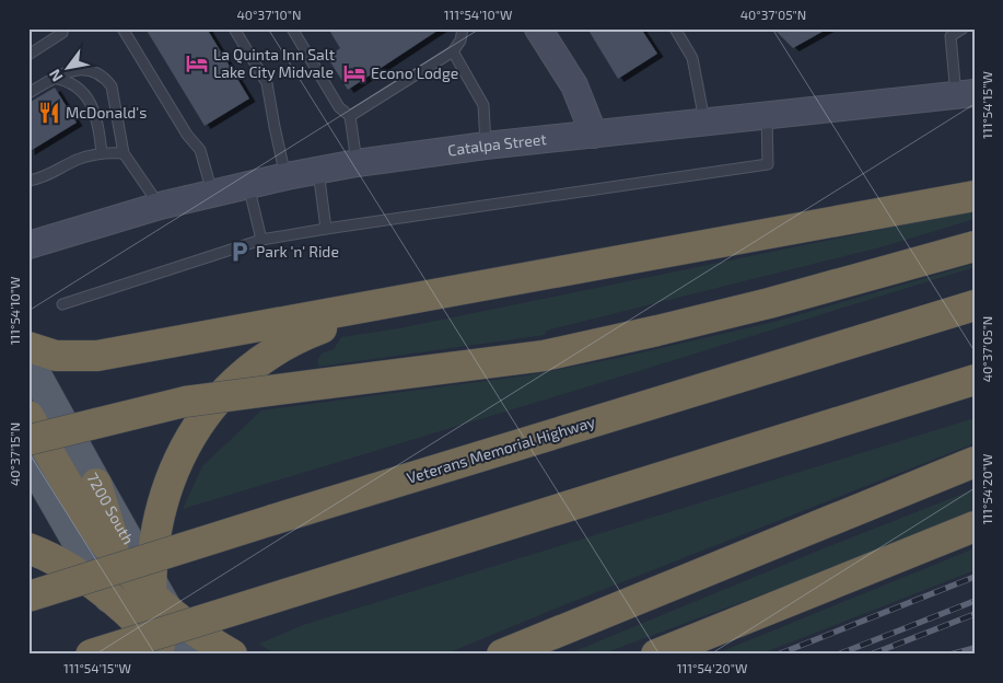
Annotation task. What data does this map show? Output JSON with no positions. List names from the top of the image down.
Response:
{
  "streets": {
    "highway": ["Veterans Memorial Highway"],
    "main road": ["7200 South"],
    "street": ["Catalpa Street"]
  },
  "places": {
    "hotel": ["La Quinta Inn Salt Lake City Midvale", "Econo Lodge"],
    "restaurant": ["McDonald's"],
    "parking": ["Park 'n' Ride"]
  },
  "north": "bottom left",
  "coordinates": [
    "40°37'10\"N",
    "111°54'10\"W",
    "40°37'05\"N",
    "111°54'15\"W",
    "40°37'15\"N",
    "111°54'20\"W"
  ]
}
